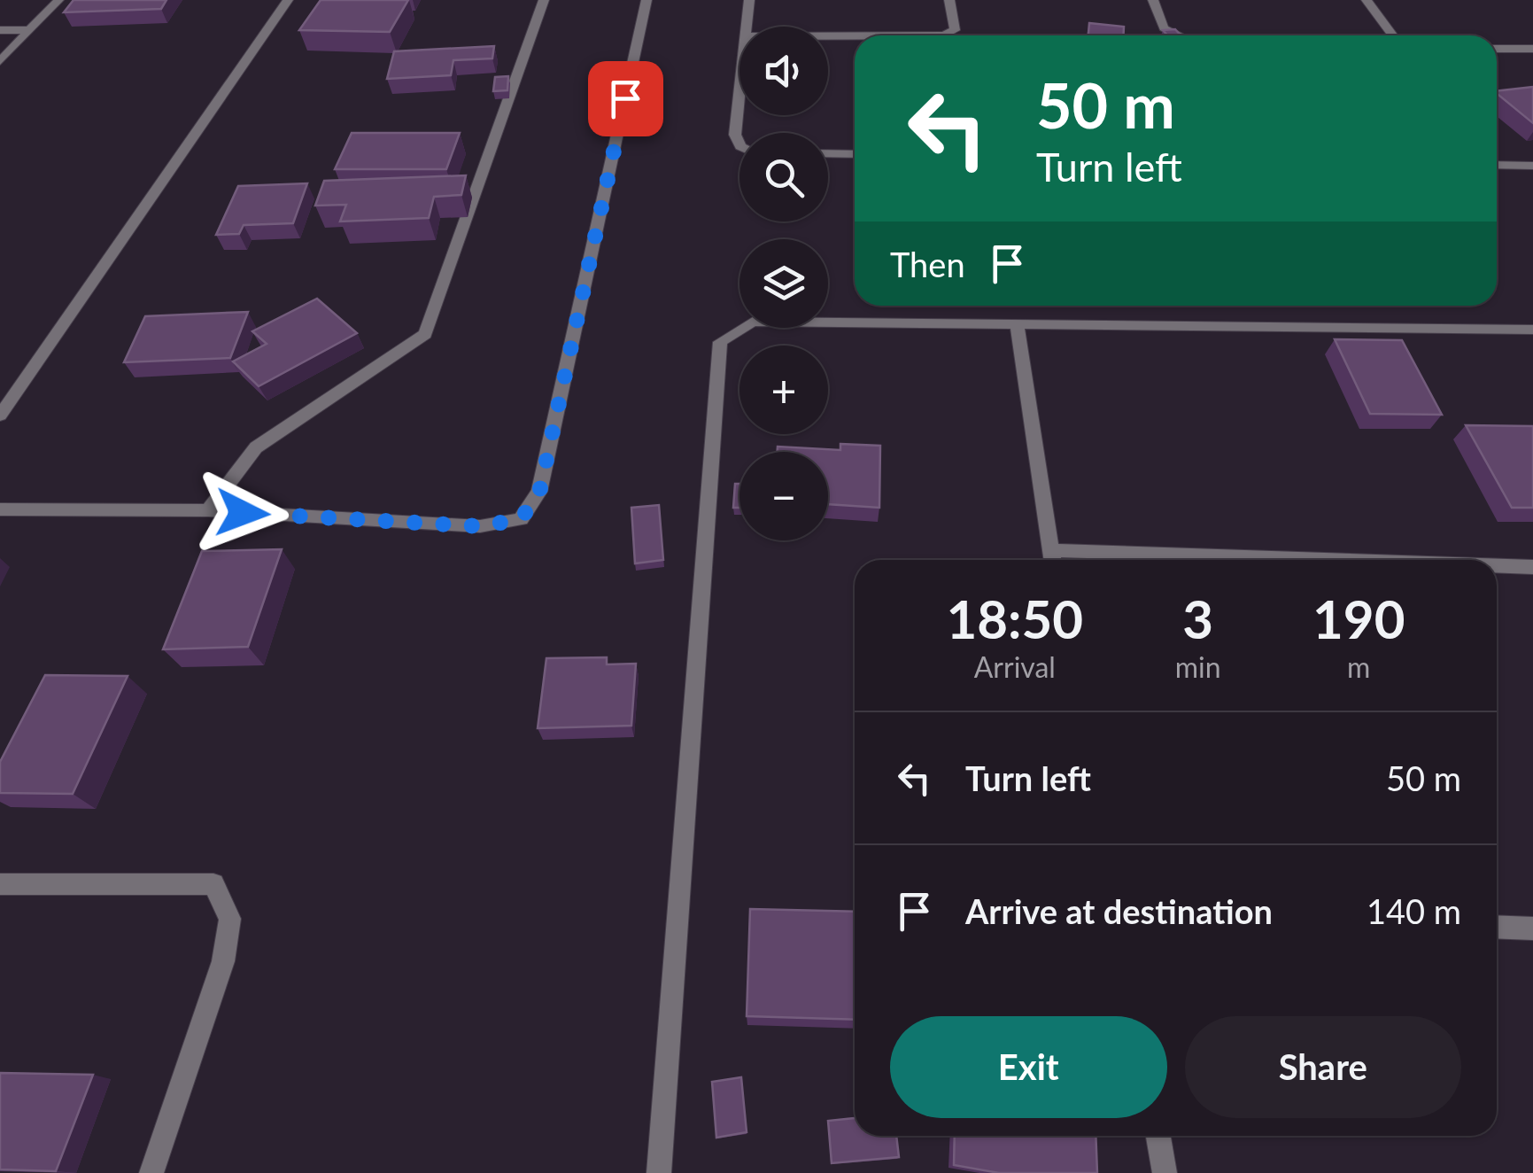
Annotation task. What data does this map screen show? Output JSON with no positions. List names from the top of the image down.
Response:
{
  "page": {
    "map_buttons": ["+", "−"],
    "turn": ["50 m", "Turn left"],
    "then": "Then",
    "eta": [
      "18:50",
      "Arrival",
      "3",
      "min",
      "190",
      "m"
    ],
    "list": [
      {
        "name": "Turn left",
        "value": "50 m"
      },
      {
        "name": "Arrive at destination",
        "value": "140 m"
      }
    ],
    "buttons": ["Exit", "Share"]
  }
}
